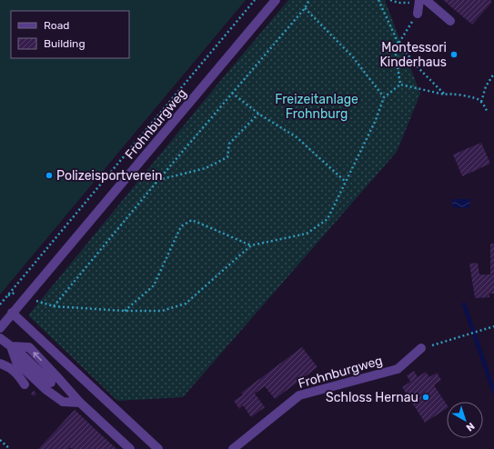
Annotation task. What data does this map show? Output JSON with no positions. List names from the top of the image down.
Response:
{
  "streets": {
    "street": ["Frohnburgweg"]
  },
  "parks": ["Freizeitanlage Frohnburg"],
  "places": ["Montessori Kinderhaus", "Polizeisportverein", "Schloss Hernau"],
  "legend": ["Road", "Building"],
  "north": "bottom right"
}
